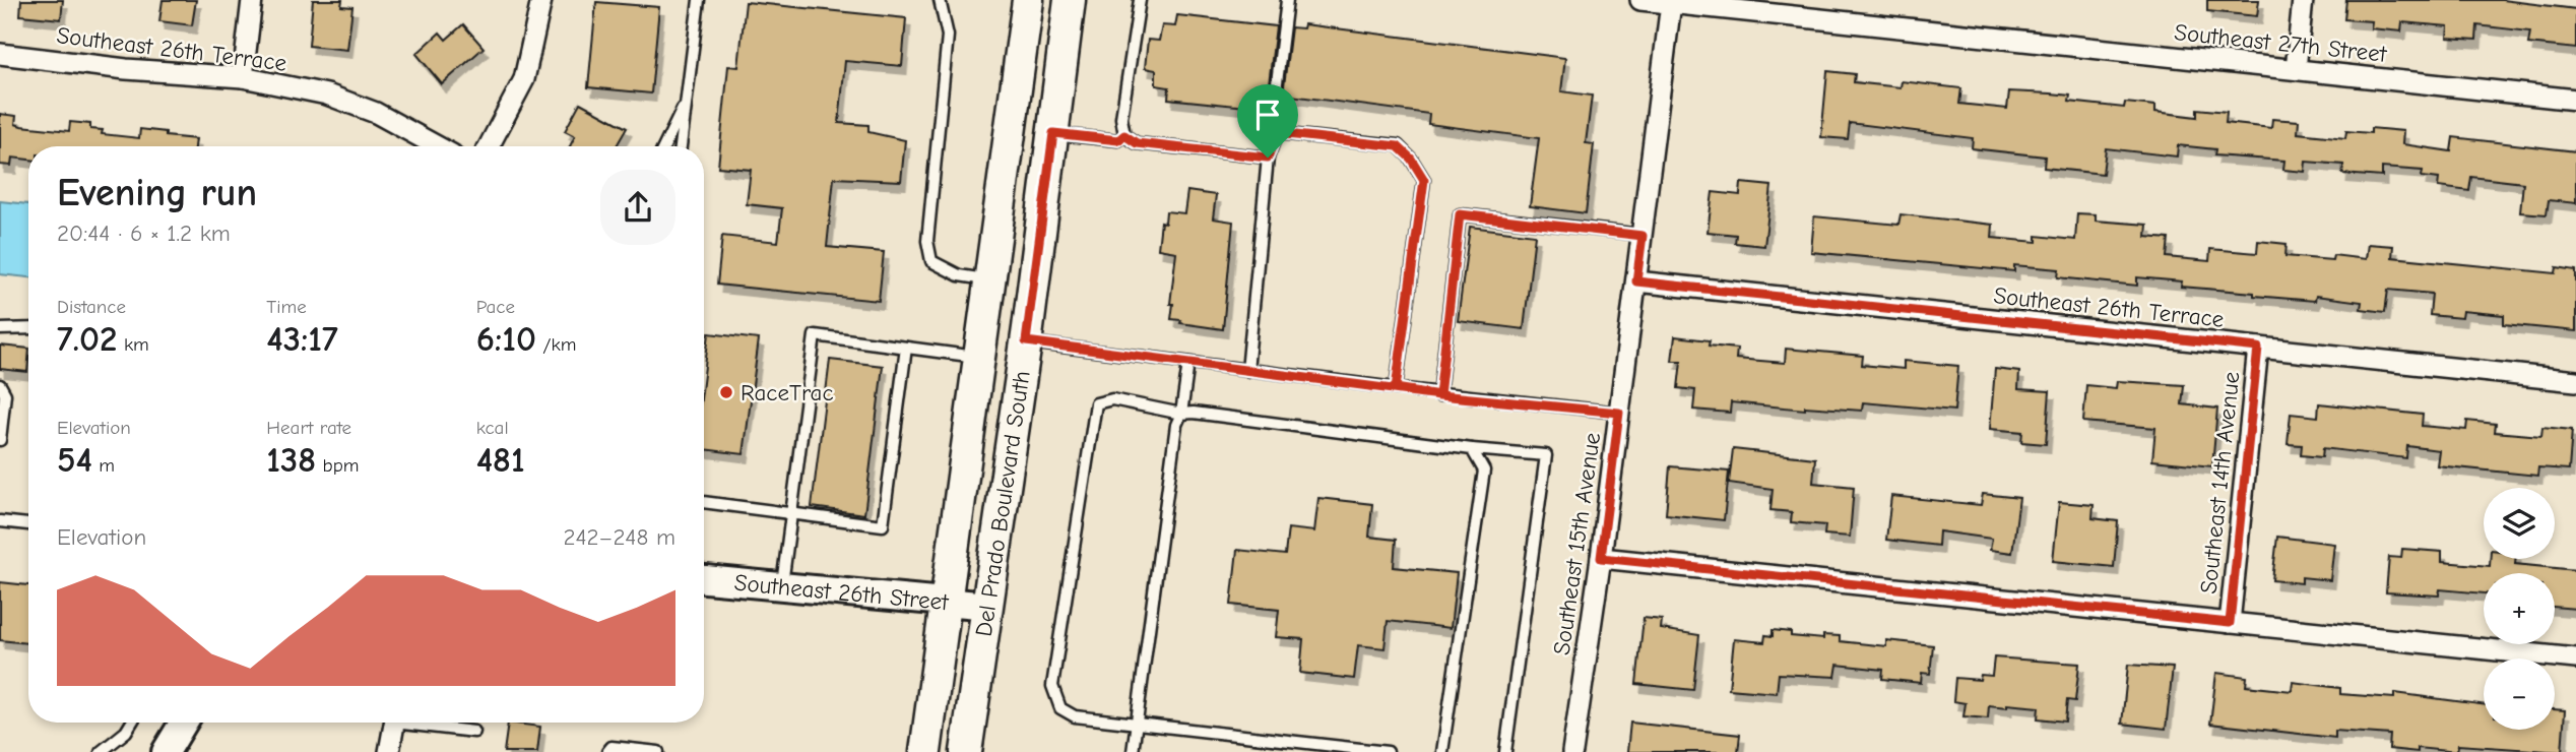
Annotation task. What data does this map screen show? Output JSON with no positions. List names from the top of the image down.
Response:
{
  "streets": {
    "main road": ["Del Prado Boulevard South"],
    "street": [
      "Southeast 27th Street",
      "Southeast 26th Terrace",
      "Southeast 14th Avenue",
      "Southeast 15th Avenue",
      "Southeast 26th Street"
    ]
  },
  "crossings": [
    ["Southeast 27th Street", "Southeast 15th Avenue"],
    ["Southeast 26th Terrace", "Southeast 14th Avenue"],
    ["Southeast 26th Terrace", "Southeast 15th Avenue"],
    ["Del Prado Boulevard South", "Southeast 26th Street"]
  ],
  "places": ["RaceTrac"],
  "page": {
    "heading": ["Evening run", "20:44 · 6 × 1.2 km"],
    "stats": [
      ["Distance", "7.02 km"],
      ["Time", "43:17"],
      ["Pace", "6:10 /km"],
      ["Elevation", "54 m"],
      ["Heart rate", "138 bpm"],
      ["kcal", "481"]
    ],
    "map_buttons": ["+", "−"],
    "chart": ["Elevation", "242–248 m"]
  }
}
